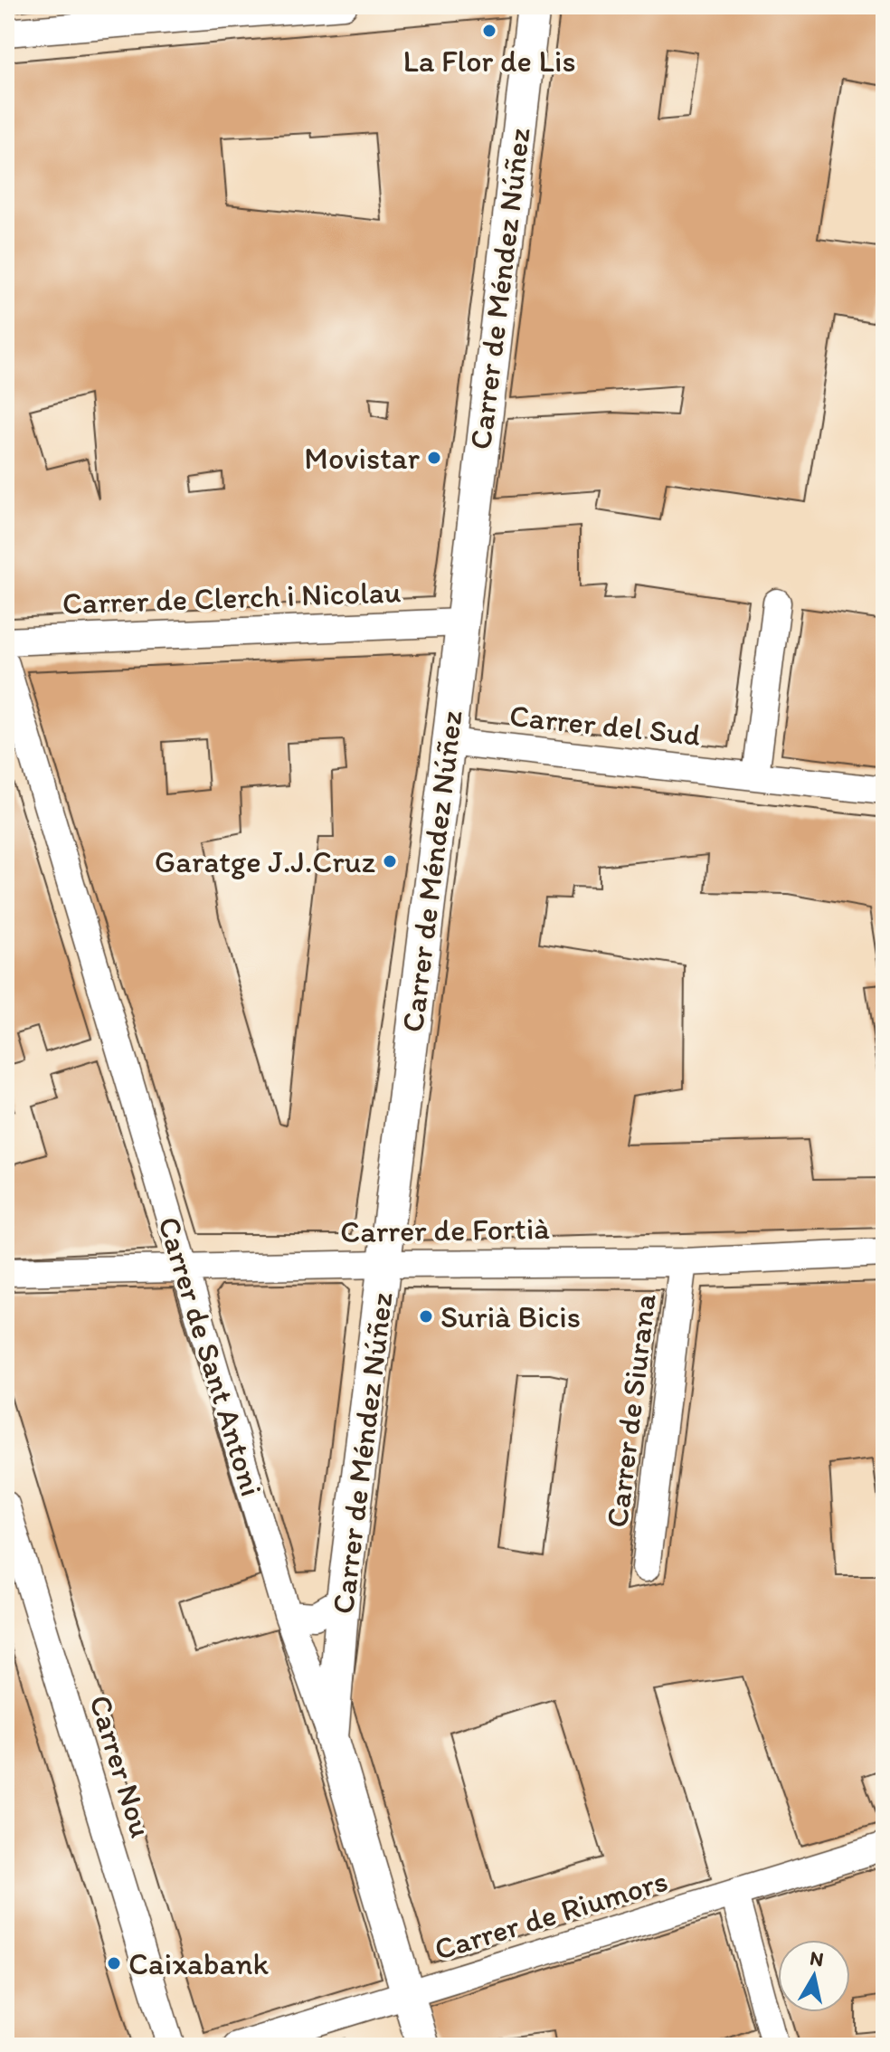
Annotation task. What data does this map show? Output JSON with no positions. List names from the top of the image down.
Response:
{
  "streets": {
    "street": [
      "Carrer de Méndez Núñez",
      "Carrer de Clerch i Nicolau",
      "Carrer del Sud",
      "Carrer de Fortià",
      "Carrer de Sant Antoni",
      "Carrer de Siurana",
      "Carrer Nou",
      "Carrer de Riumors"
    ]
  },
  "crossings": [
    ["Carrer de Méndez Núñez", "Carrer de Clerch i Nicolau"],
    ["Carrer de Méndez Núñez", "Carrer del Sud"],
    ["Carrer de Méndez Núñez", "Carrer de Fortià"],
    ["Carrer de Méndez Núñez", "Carrer de Sant Antoni"],
    ["Carrer de Fortià", "Carrer de Sant Antoni"],
    ["Carrer de Fortià", "Carrer de Siurana"],
    ["Carrer de Sant Antoni", "Carrer de Riumors"]
  ],
  "places": [
    "La Flor de Lis",
    "Movistar",
    "Garatge J.J.Cruz",
    "Surià Bicis",
    "Caixabank"
  ],
  "north": "top"
}
